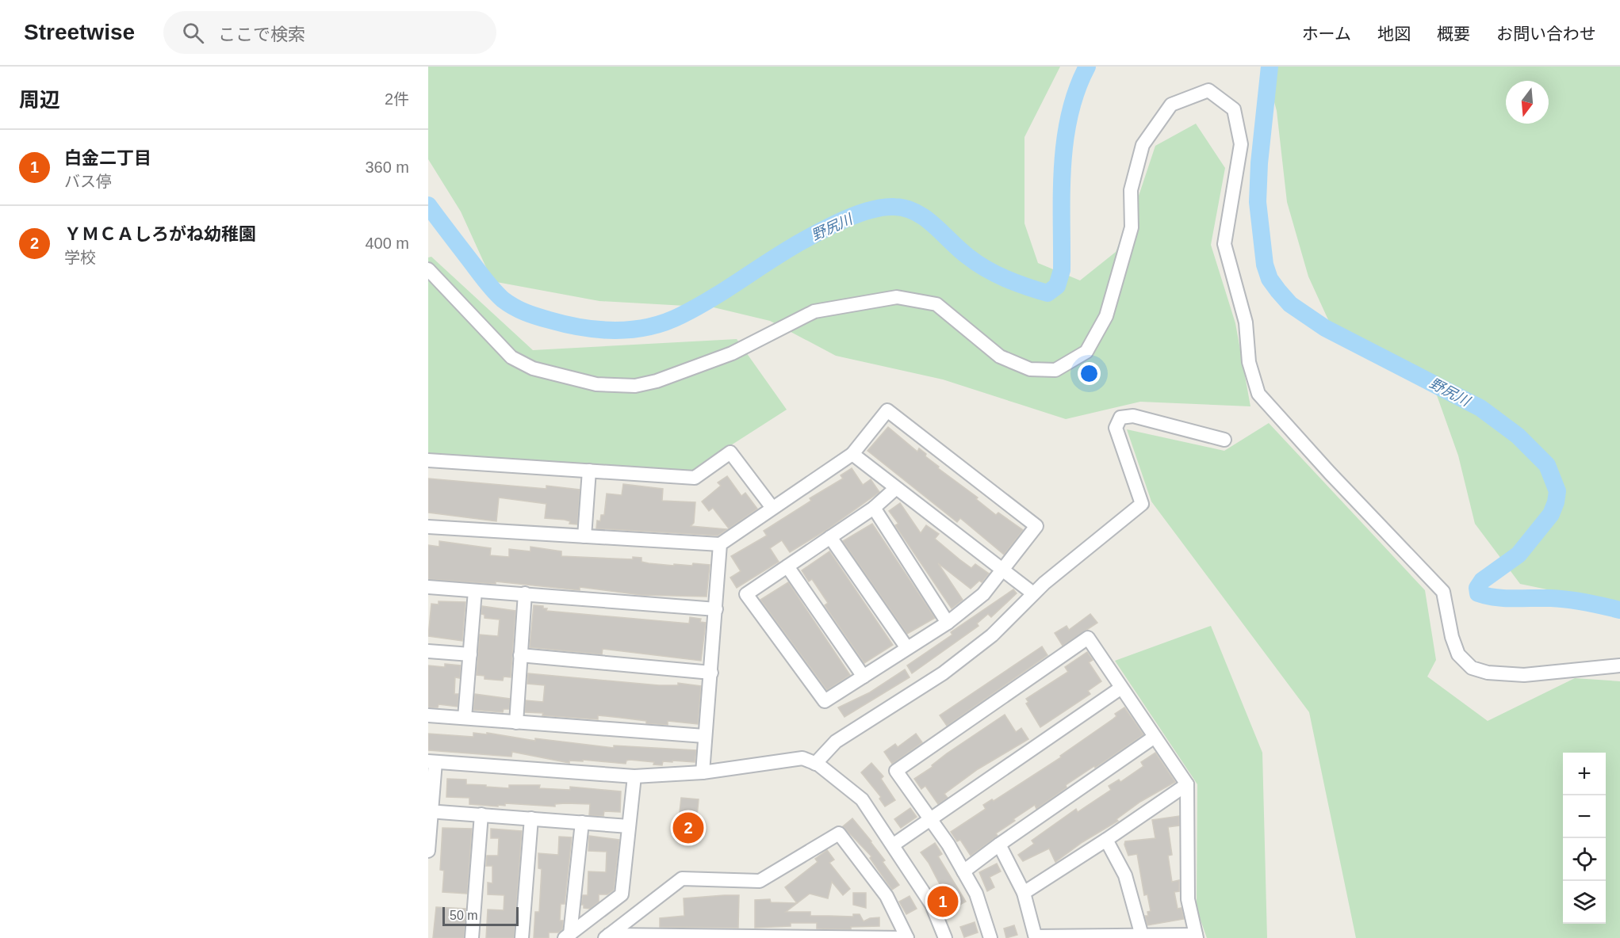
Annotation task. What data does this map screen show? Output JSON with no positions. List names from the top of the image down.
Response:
{
  "water": ["野尻川"],
  "scale_bar": "50 m",
  "north": "bottom",
  "page": {
    "header": "Streetwise",
    "search": "ここで検索",
    "nav": [
      "ホーム",
      "地図",
      "概要",
      "お問い合わせ"
    ],
    "heading": ["周辺", "2件"],
    "list": [
      {
        "mark": "1",
        "name": "白金二丁目",
        "note": "バス停",
        "value": "360 m"
      },
      {
        "mark": "2",
        "name": "ＹＭＣＡしろがね幼稚園",
        "note": "学校",
        "value": "400 m"
      }
    ],
    "map_buttons": ["+", "−"],
    "pins": ["2", "1"],
    "scale": "50 m"
  }
}
